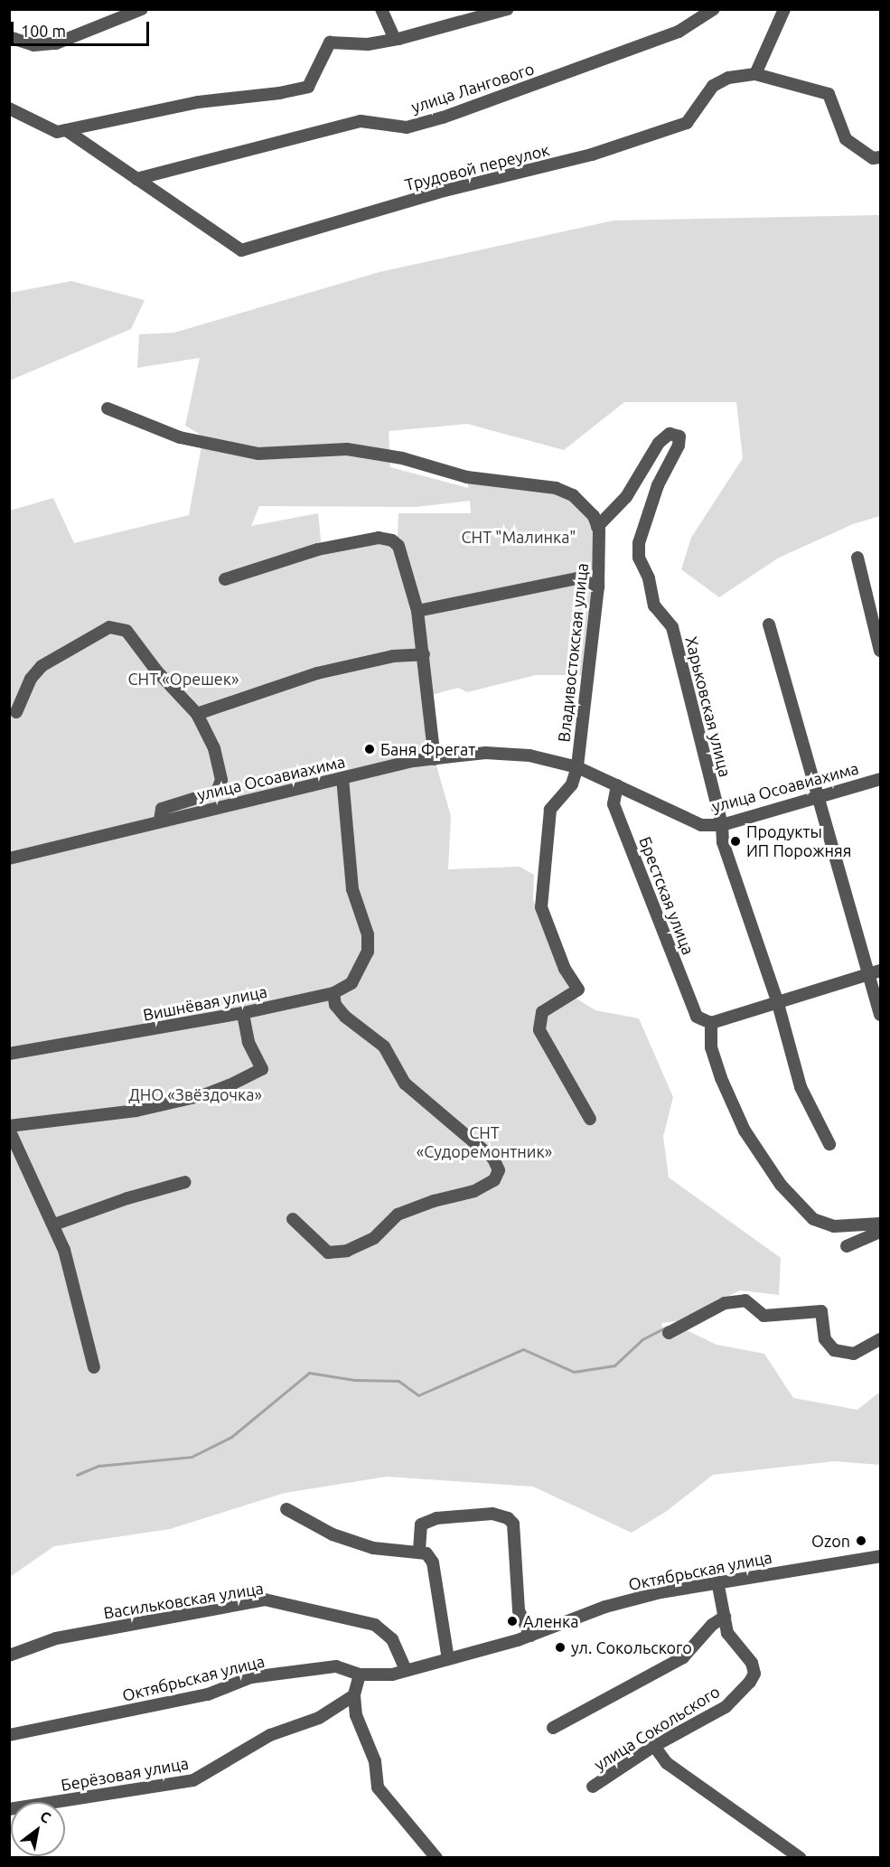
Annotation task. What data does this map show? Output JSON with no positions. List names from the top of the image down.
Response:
{
  "streets": {
    "street": [
      "улица Лангового",
      "Трудовой переулок",
      "Владивостокская улица",
      "Харьковская улица",
      "улица Осоавиахима",
      "Брестская улица",
      "Вишнёвая улица",
      "Октябрьская улица",
      "Васильковская улица",
      "улица Сокольского",
      "Берёзовая улица"
    ]
  },
  "crossings": [
    ["улица Лангового", "Трудовой переулок"],
    ["Владивостокская улица", "Харьковская улица"],
    ["Владивостокская улица", "улица Осоавиахима"],
    ["Харьковская улица", "улица Осоавиахима"],
    ["улица Осоавиахима", "Брестская улица"],
    ["улица Осоавиахима", "Вишнёвая улица"],
    ["Октябрьская улица", "Васильковская улица"],
    ["Октябрьская улица", "улица Сокольского"]
  ],
  "parks": [
    "СНТ \"Малинка\"",
    "СНТ «Орешек»",
    "ДНО «Звёздочка»",
    "СНТ «Судоремонтник»"
  ],
  "places": [
    "Баня Фрегат",
    "Продукты ИП Порожняя",
    "Ozon",
    "Аленка",
    "ул. Сокольского"
  ],
  "scale_bar": "100 m",
  "north": "top right"
}
